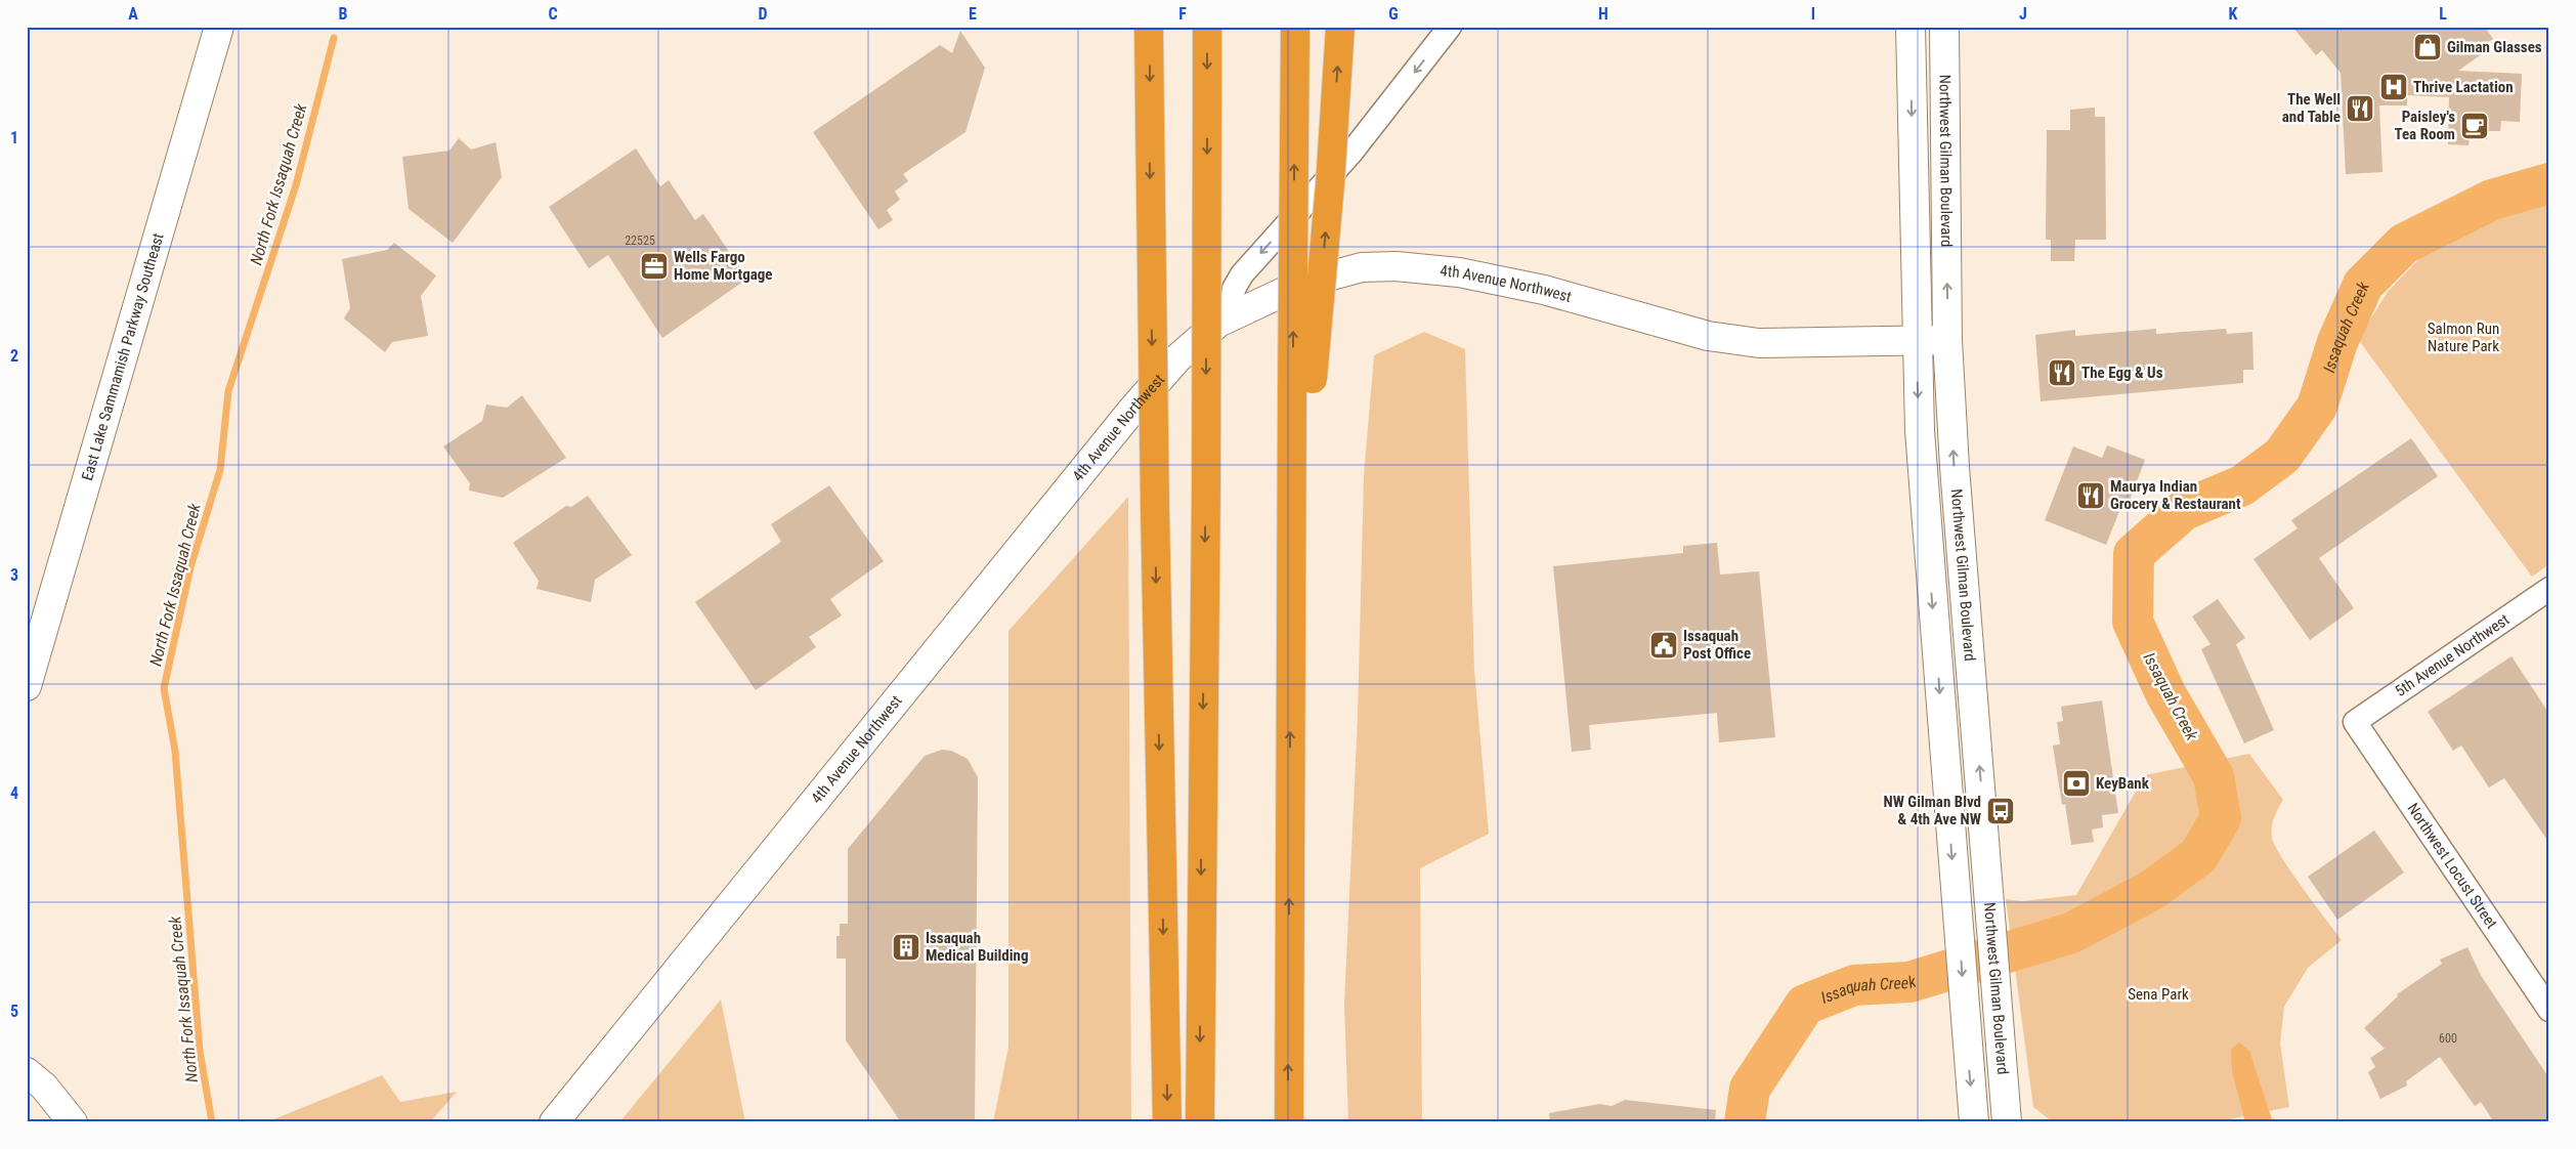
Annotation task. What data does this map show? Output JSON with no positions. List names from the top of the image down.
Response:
{
  "streets": {
    "street": [
      "Northwest Gilman Boulevard",
      "4th Avenue Northwest",
      "East Lake Sammamish Parkway Southeast",
      "5th Avenue Northwest",
      "Northwest Locust Street"
    ]
  },
  "crossings": [
    ["Northwest Gilman Boulevard", "4th Avenue Northwest"],
    ["5th Avenue Northwest", "Northwest Locust Street"]
  ],
  "water": ["North Fork Issaquah Creek", "Issaquah Creek"],
  "parks": ["Salmon Run Nature Park", "Sena Park"],
  "places": {
    "shop": ["Gilman Glasses"],
    "hospital": ["Thrive Lactation"],
    "restaurant": ["The Well and Table", "The Egg & Us", "Maurya Indian Grocery & Restaurant"],
    "cafe": ["Paisley's Tea Room"],
    "office": ["Wells Fargo Home Mortgage"],
    "public building": ["Issaquah Post Office"],
    "bank": ["KeyBank"],
    "bus stop": ["NW Gilman Blvd & 4th Ave NW"],
    "building": ["Issaquah Medical Building"]
  },
  "house_numbers": ["22525", "600"],
  "grid": {
    "columns": [
      "A",
      "B",
      "C",
      "D",
      "E",
      "F",
      "G",
      "H",
      "I",
      "J",
      "K",
      "L"
    ],
    "rows": [
      "1",
      "2",
      "3",
      "4",
      "5"
    ]
  }
}
